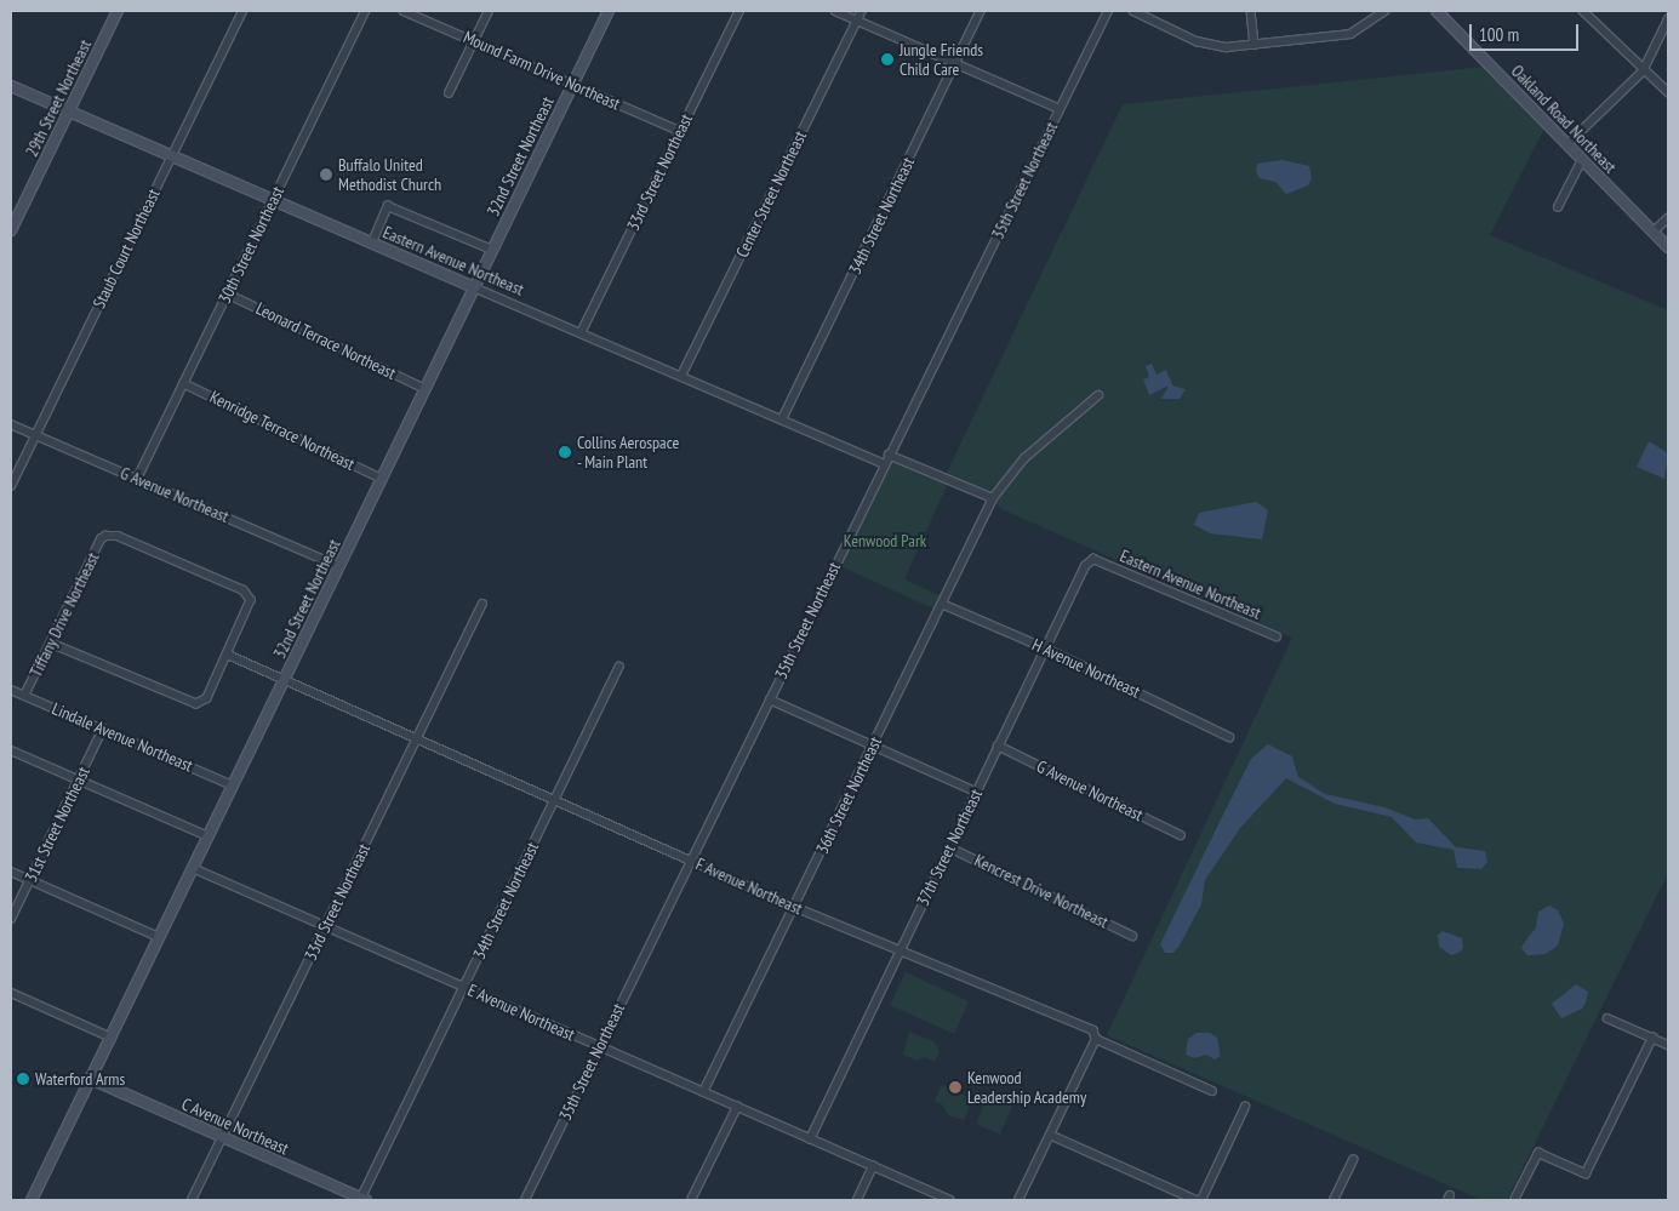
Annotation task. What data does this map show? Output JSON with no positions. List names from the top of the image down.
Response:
{
  "streets": {
    "main road": [
      "29th Street Northeast",
      "Oakland Road Northeast",
      "32nd Street Northeast",
      "Eastern Avenue Northeast",
      "C Avenue Northeast"
    ],
    "street": [
      "Mound Farm Drive Northeast",
      "33rd Street Northeast",
      "35th Street Northeast",
      "Center Street Northeast",
      "34th Street Northeast",
      "30th Street Northeast",
      "Staub Court Northeast",
      "Leonard Terrace Northeast",
      "Kenridge Terrace Northeast",
      "G Avenue Northeast",
      "Tiffany Drive Northeast",
      "H Avenue Northeast",
      "Lindale Avenue Northeast",
      "36th Street Northeast",
      "31st Street Northeast",
      "37th Street Northeast",
      "F Avenue Northeast",
      "Kencrest Drive Northeast",
      "E Avenue Northeast"
    ]
  },
  "crossings": [
    ["Mound Farm Drive Northeast", "32nd Street Northeast"],
    ["Mound Farm Drive Northeast", "33rd Street Northeast"],
    ["29th Street Northeast", "Eastern Avenue Northeast"],
    ["32nd Street Northeast", "Eastern Avenue Northeast"],
    ["32nd Street Northeast", "Leonard Terrace Northeast"],
    ["32nd Street Northeast", "Kenridge Terrace Northeast"],
    ["32nd Street Northeast", "G Avenue Northeast"],
    ["32nd Street Northeast", "Lindale Avenue Northeast"],
    ["32nd Street Northeast", "F Avenue Northeast"],
    ["32nd Street Northeast", "E Avenue Northeast"],
    ["32nd Street Northeast", "C Avenue Northeast"],
    ["33rd Street Northeast", "Eastern Avenue Northeast"],
    ["33rd Street Northeast", "F Avenue Northeast"],
    ["33rd Street Northeast", "E Avenue Northeast"],
    ["33rd Street Northeast", "C Avenue Northeast"],
    ["35th Street Northeast", "Eastern Avenue Northeast"],
    ["35th Street Northeast", "F Avenue Northeast"],
    ["35th Street Northeast", "E Avenue Northeast"],
    ["Center Street Northeast", "Eastern Avenue Northeast"],
    ["34th Street Northeast", "Eastern Avenue Northeast"],
    ["34th Street Northeast", "F Avenue Northeast"],
    ["34th Street Northeast", "E Avenue Northeast"],
    ["34th Street Northeast", "C Avenue Northeast"],
    ["30th Street Northeast", "Eastern Avenue Northeast"],
    ["30th Street Northeast", "Leonard Terrace Northeast"],
    ["30th Street Northeast", "Kenridge Terrace Northeast"],
    ["30th Street Northeast", "G Avenue Northeast"],
    ["Staub Court Northeast", "Eastern Avenue Northeast"],
    ["Staub Court Northeast", "G Avenue Northeast"],
    ["Eastern Avenue Northeast", "37th Street Northeast"],
    ["G Avenue Northeast", "37th Street Northeast"],
    ["Tiffany Drive Northeast", "Lindale Avenue Northeast"],
    ["Tiffany Drive Northeast", "F Avenue Northeast"],
    ["H Avenue Northeast", "36th Street Northeast"],
    ["H Avenue Northeast", "37th Street Northeast"],
    ["Lindale Avenue Northeast", "31st Street Northeast"],
    ["36th Street Northeast", "F Avenue Northeast"],
    ["36th Street Northeast", "E Avenue Northeast"],
    ["37th Street Northeast", "F Avenue Northeast"],
    ["37th Street Northeast", "Kencrest Drive Northeast"],
    ["37th Street Northeast", "E Avenue Northeast"]
  ],
  "parks": ["Kenwood Park"],
  "places": [
    "Jungle Friends Child Care",
    "Buffalo United Methodist Church",
    "Collins Aerospace - Main Plant",
    "Waterford Arms",
    "Kenwood Leadership Academy"
  ],
  "scale_bar": "100 m"
}
